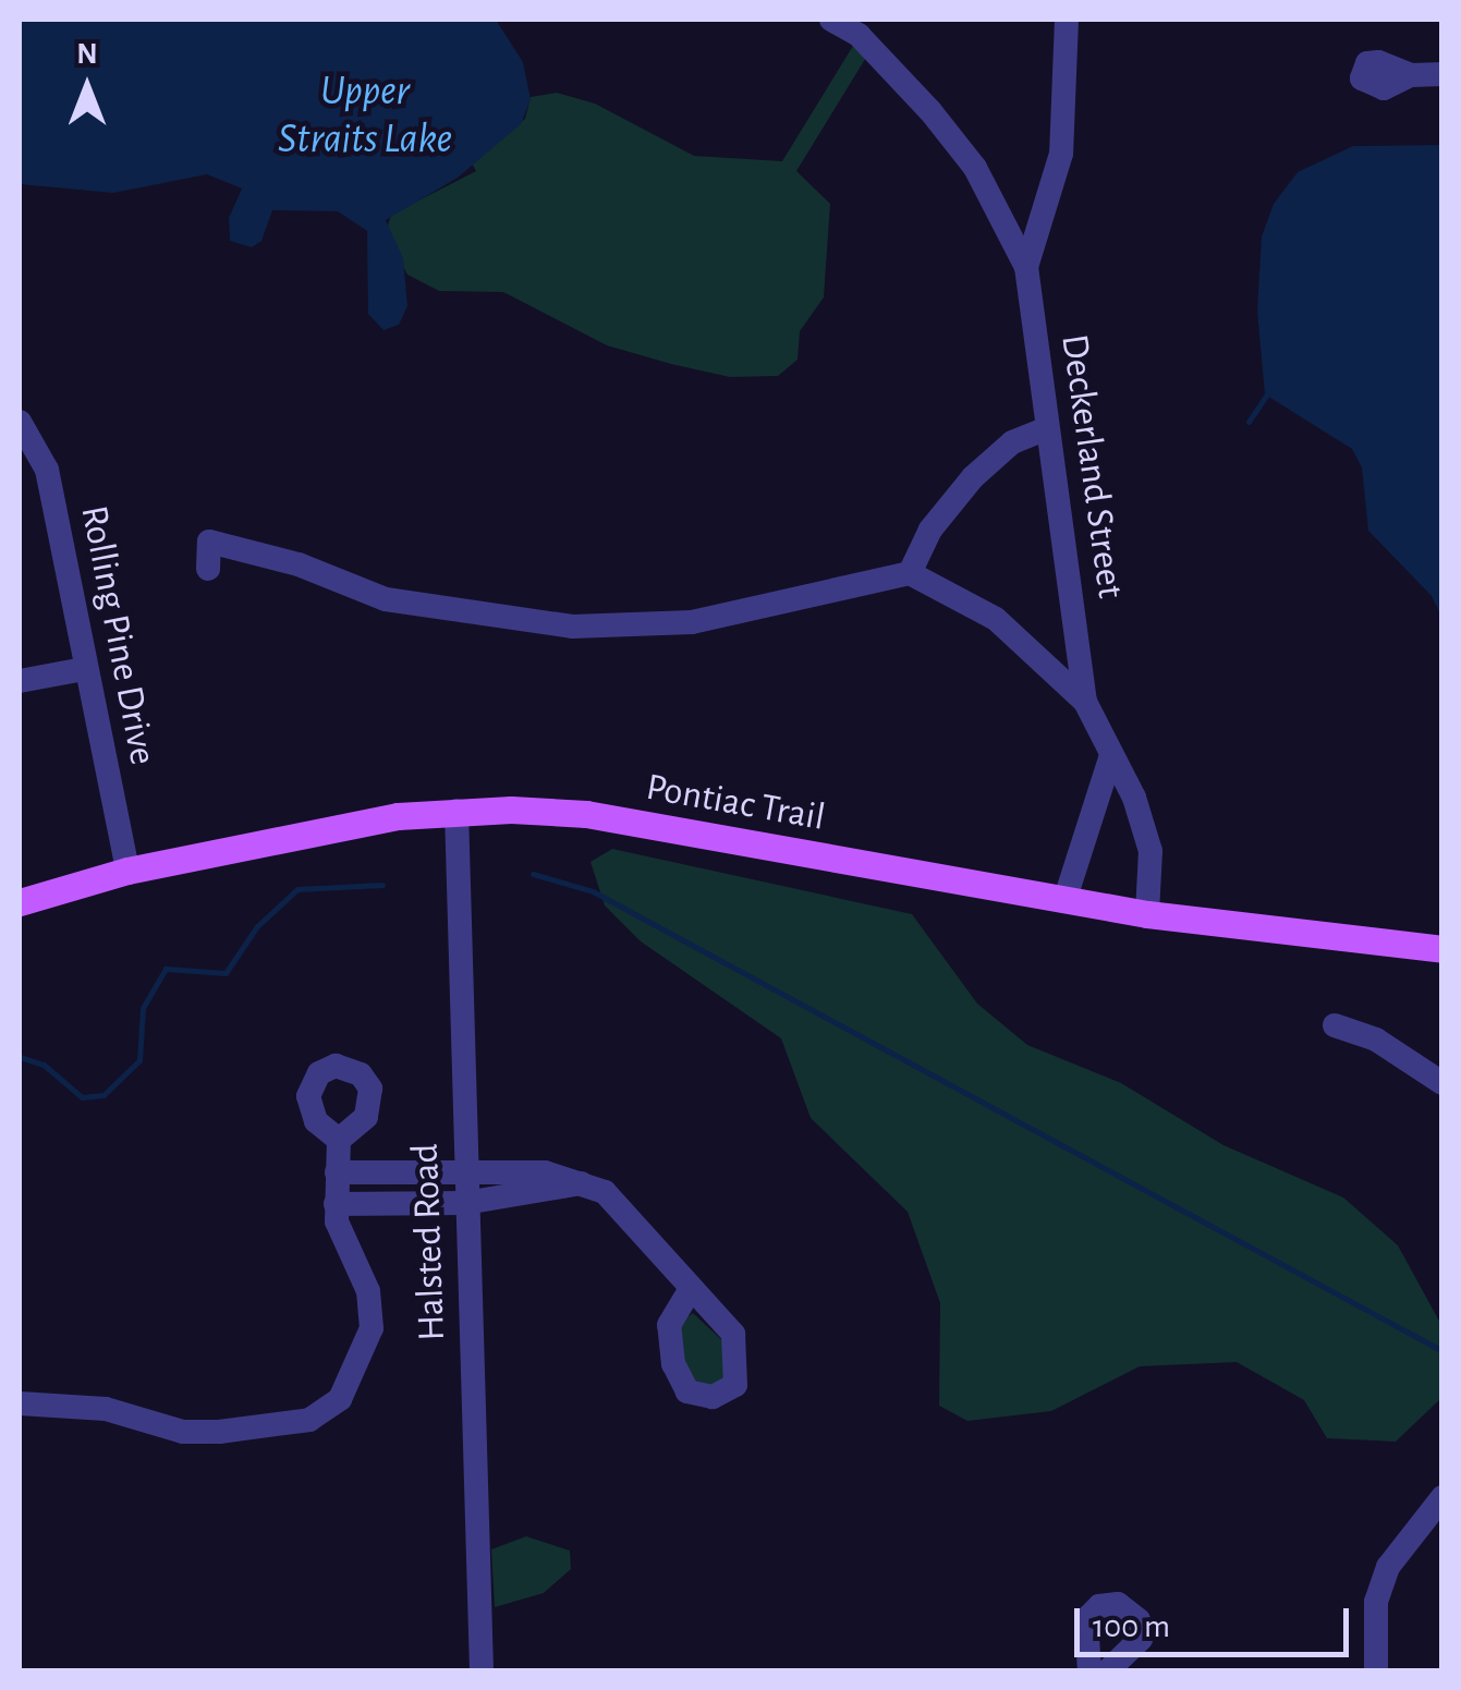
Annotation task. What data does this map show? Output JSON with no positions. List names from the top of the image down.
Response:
{
  "streets": {
    "main road": ["Pontiac Trail"],
    "street": ["Deckerland Street", "Rolling Pine Drive", "Halsted Road"]
  },
  "crossings": [
    ["Deckerland Street", "Pontiac Trail"],
    ["Rolling Pine Drive", "Pontiac Trail"],
    ["Pontiac Trail", "Halsted Road"]
  ],
  "water": ["Upper Straits Lake"],
  "scale_bar": "100 m",
  "north": "top"
}
